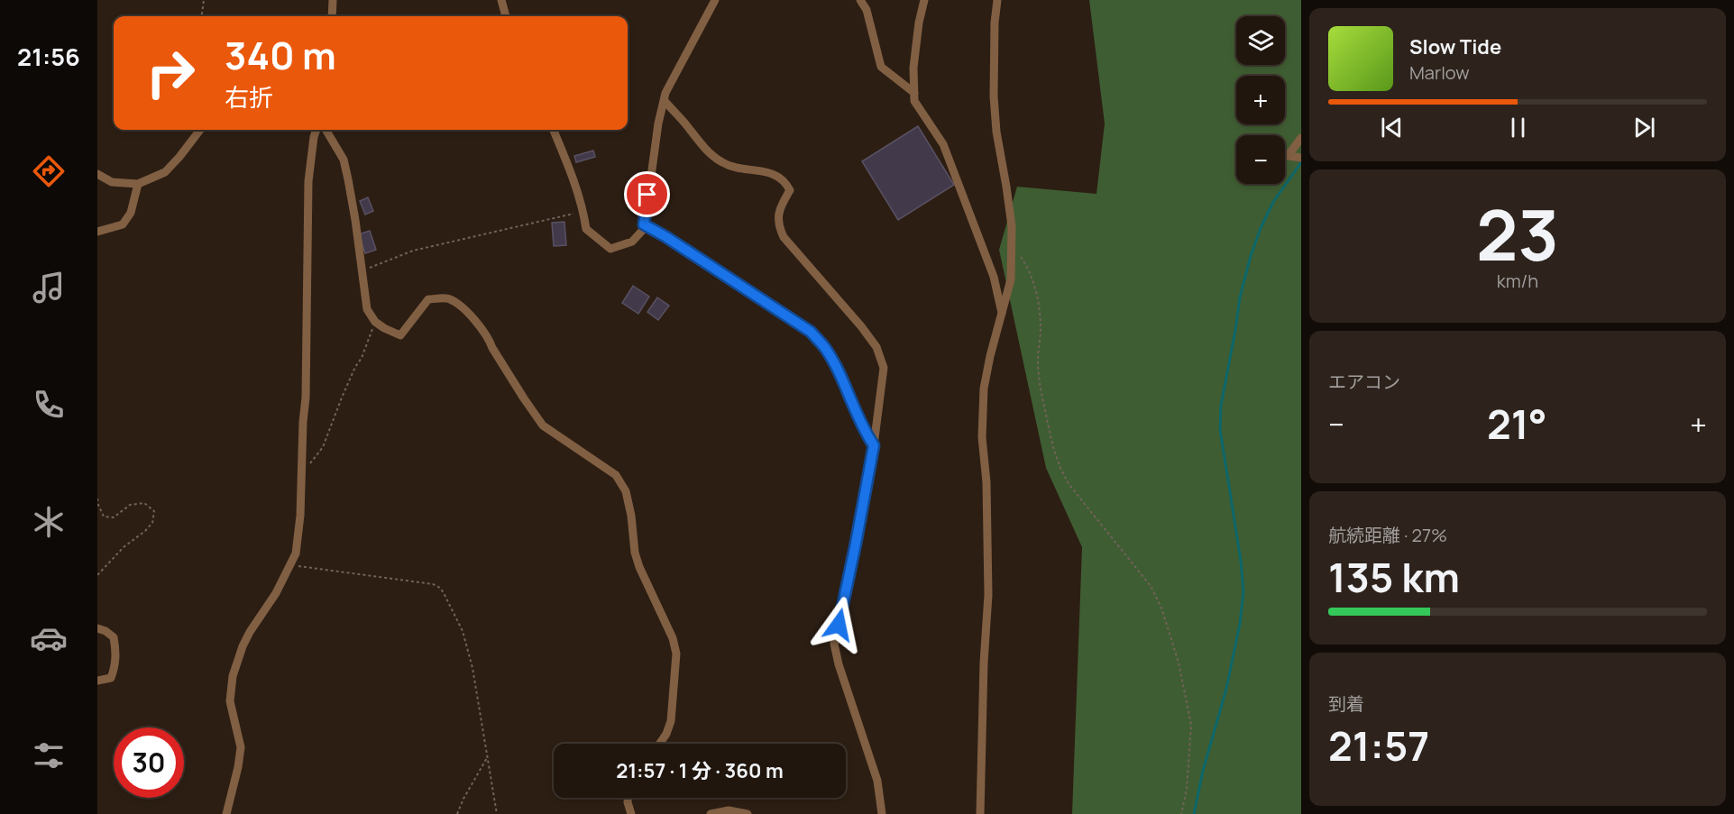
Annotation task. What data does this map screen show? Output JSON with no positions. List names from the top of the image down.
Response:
{
  "page": {
    "tabs": "21:56",
    "map_buttons": ["+", "−"],
    "turn": ["340 m", "右折"],
    "song": ["Slow Tide", "Marlow"],
    "tile": [
      ["23", "km/h"],
      "エアコン",
      ["航続距離 · 27%", "135 km"],
      ["到着", "21:57"]
    ],
    "heat": ["−", "21°", "+"],
    "limit": "30",
    "trip": "21:57 · 1 分 · 360 m"
  }
}
